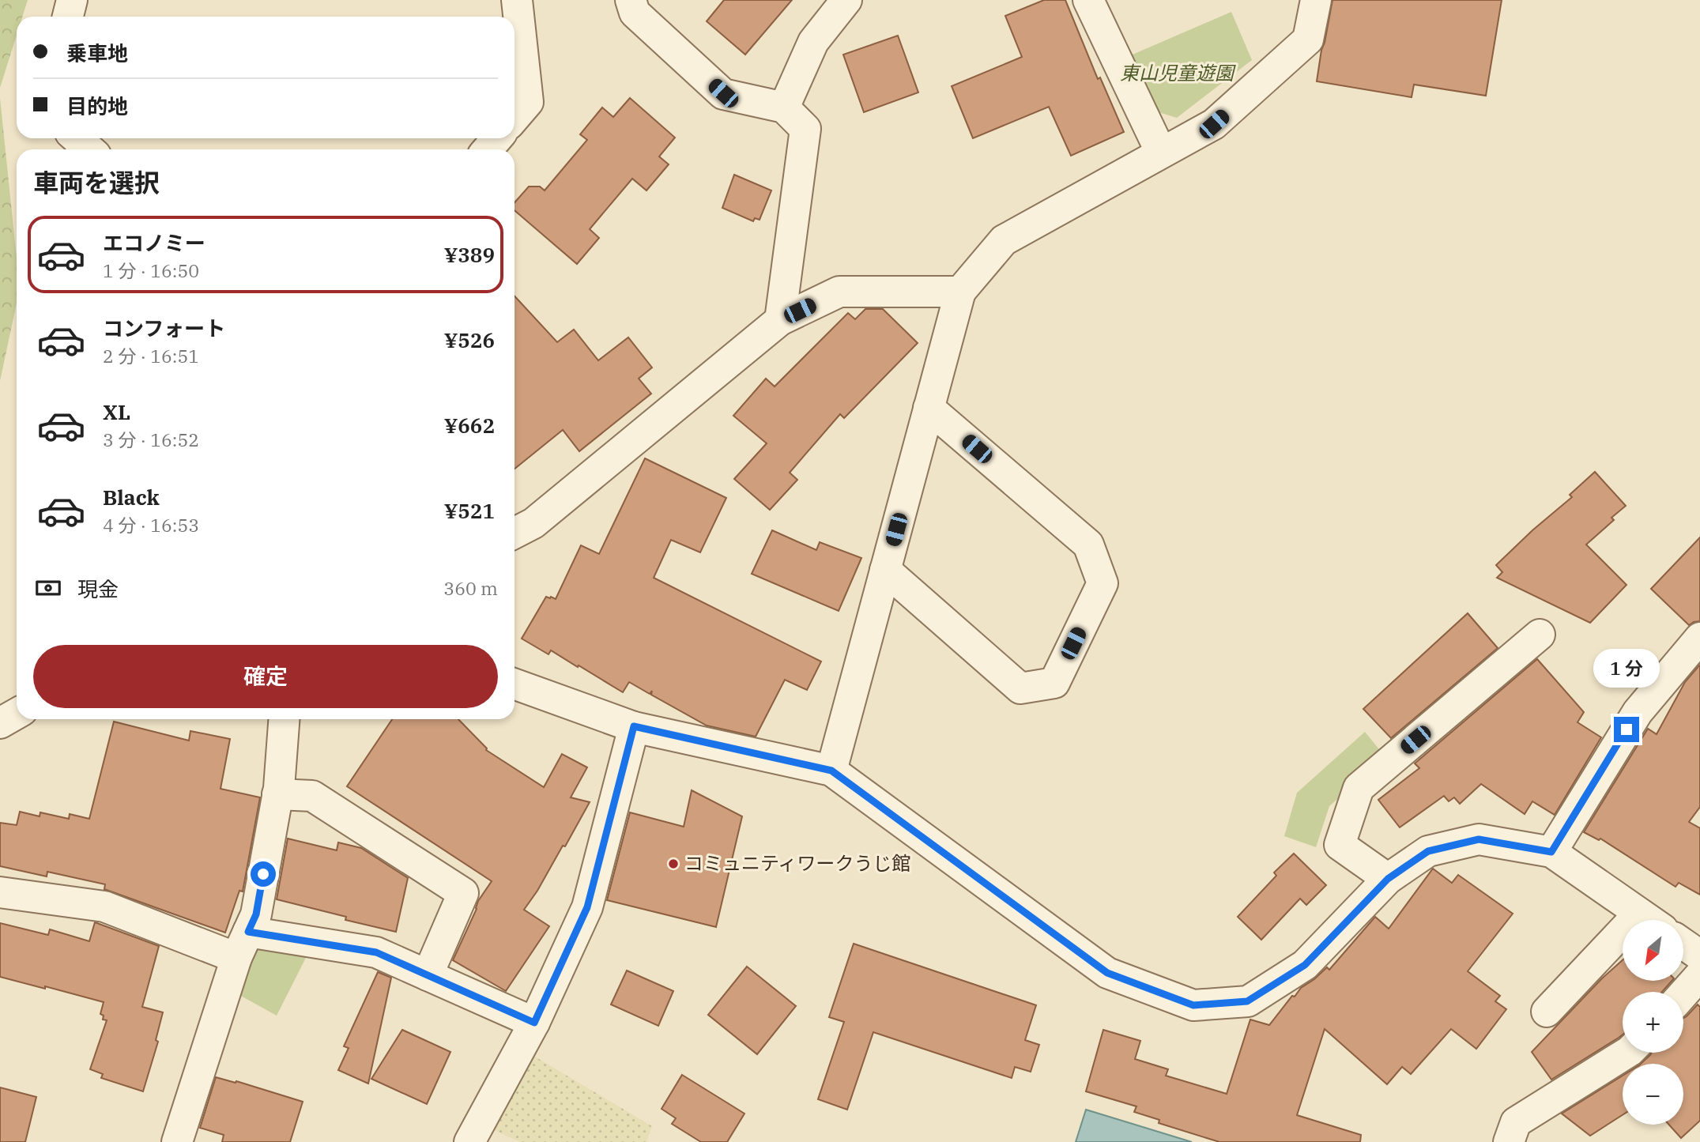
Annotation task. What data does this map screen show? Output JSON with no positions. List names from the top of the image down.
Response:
{
  "parks": ["東山児童遊園"],
  "places": ["コミュニティワークうじ館"],
  "north": "bottom left",
  "page": {
    "banner": ["乗車地", "目的地"],
    "heading": "車両を選択",
    "list": [
      {
        "name": "エコノミー",
        "note": "1 分 · 16:50",
        "value": "¥389"
      },
      {
        "name": "コンフォート",
        "note": "2 分 · 16:51",
        "value": "¥526"
      },
      {
        "name": "XL",
        "note": "3 分 · 16:52",
        "value": "¥662"
      },
      {
        "name": "Black",
        "note": "4 分 · 16:53",
        "value": "¥521"
      }
    ],
    "pay": ["現金", "360 m"],
    "buttons": "確定",
    "bubble": "1 分",
    "map_buttons": ["+", "−"]
  }
}
